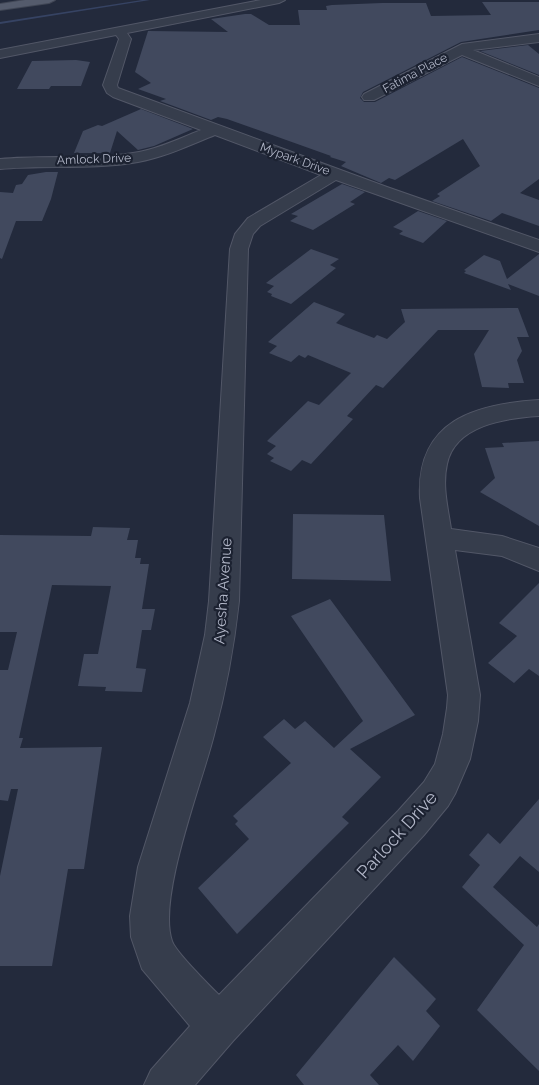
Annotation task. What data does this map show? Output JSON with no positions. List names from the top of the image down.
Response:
{
  "streets": {
    "street": [
      "Fatima Place",
      "Amlock Drive",
      "Mypark Drive",
      "Ayesha Avenue",
      "Parlock Drive"
    ]
  },
  "crossings": [
    ["Amlock Drive", "Mypark Drive"],
    ["Mypark Drive", "Ayesha Avenue"],
    ["Ayesha Avenue", "Parlock Drive"]
  ]
}
